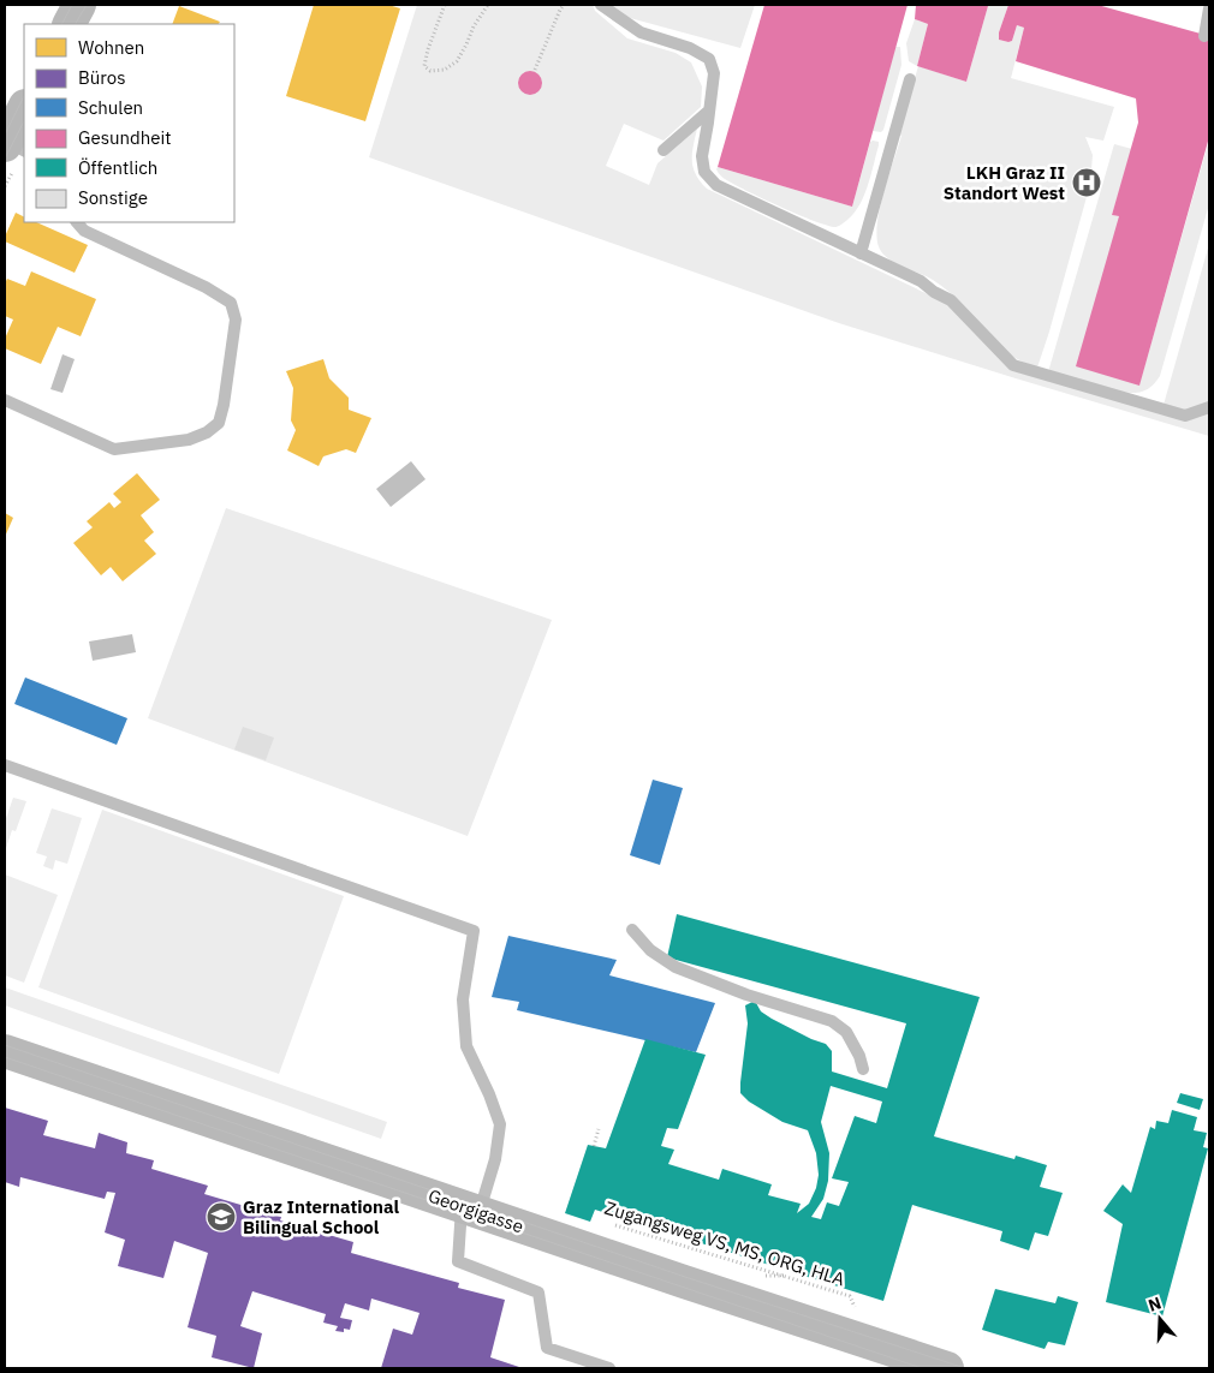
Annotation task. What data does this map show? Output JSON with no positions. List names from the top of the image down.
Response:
{
  "streets": {
    "main road": ["Georgigasse"],
    "path": ["Zugangsweg VS, MS, ORG, HLA"]
  },
  "places": {
    "hospital": ["LKH Graz II Standort West"],
    "school or university": ["Graz International Bilingual School"]
  },
  "legend": [
    "Wohnen",
    "Büros",
    "Schulen",
    "Gesundheit",
    "Öffentlich",
    "Sonstige"
  ],
  "north": "top"
}
